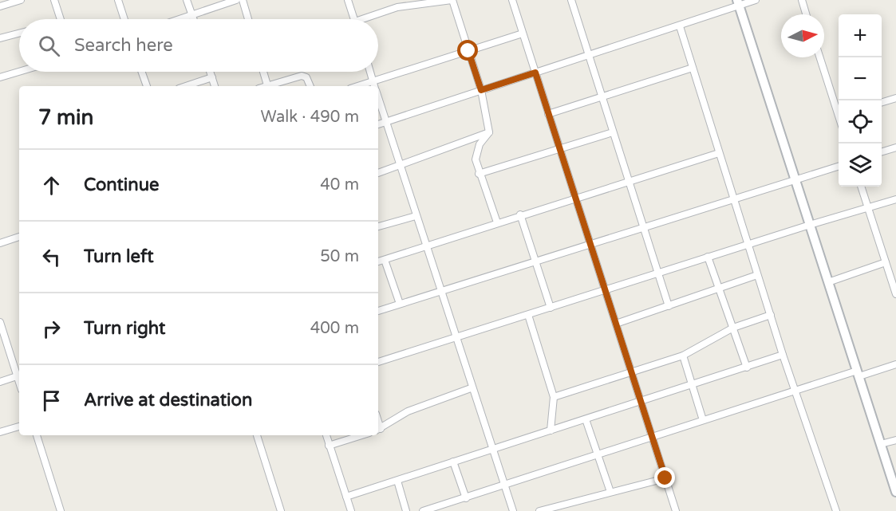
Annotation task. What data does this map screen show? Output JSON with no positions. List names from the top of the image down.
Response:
{
  "north": "right",
  "page": {
    "map_buttons": ["+", "−"],
    "search": "Search here",
    "heading": ["7 min", "Walk · 490 m"],
    "list": [
      ["Continue", "40 m"],
      ["Turn left", "50 m"],
      ["Turn right", "400 m"],
      "Arrive at destination"
    ]
  }
}
